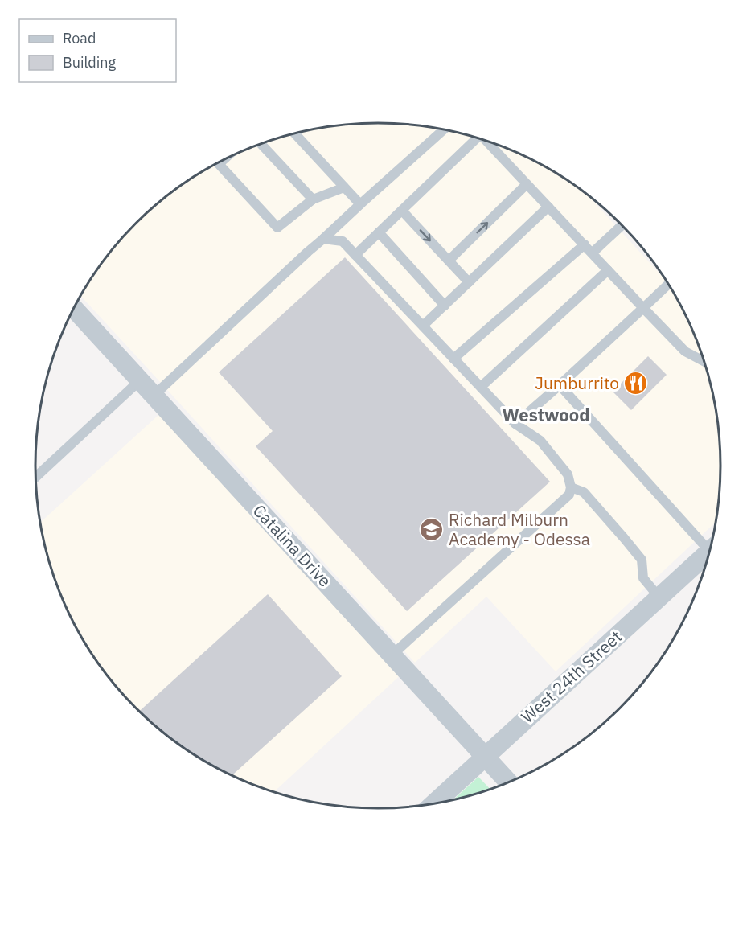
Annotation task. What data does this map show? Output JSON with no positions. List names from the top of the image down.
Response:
{
  "streets": {
    "street": ["Catalina Drive", "West 24th Street"]
  },
  "crossings": [
    ["Catalina Drive", "West 24th Street"]
  ],
  "districts": ["Westwood"],
  "places": {
    "restaurant": ["Jumburrito"],
    "school or university": ["Richard Milburn Academy - Odessa"]
  },
  "legend": ["Road", "Building"]
}
